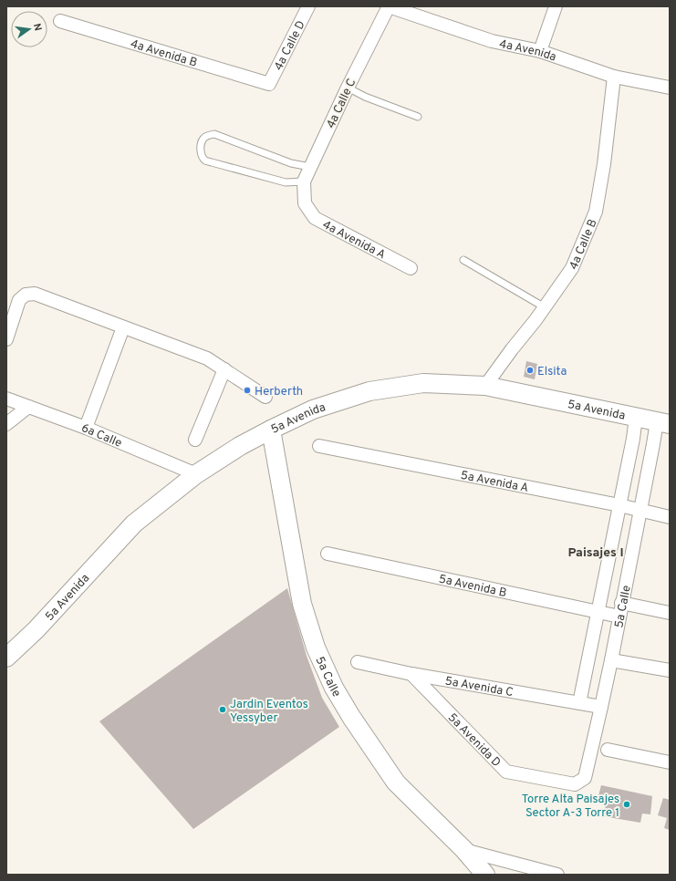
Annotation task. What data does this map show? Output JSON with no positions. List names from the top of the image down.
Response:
{
  "streets": {
    "street": [
      "4a Calle D",
      "4a Avenida",
      "4a Avenida B",
      "4a Calle C",
      "4a Avenida A",
      "4a Calle B",
      "5a Avenida",
      "6a Calle",
      "5a Avenida A",
      "5a Avenida B",
      "5a Calle",
      "5a Avenida C",
      "5a Avenida D"
    ]
  },
  "crossings": [
    ["4a Calle D", "4a Avenida B"],
    ["4a Avenida", "4a Calle C"],
    ["4a Avenida", "4a Calle B"],
    ["4a Calle C", "4a Avenida A"],
    ["4a Calle B", "5a Avenida"],
    ["5a Avenida", "6a Calle"],
    ["5a Avenida", "5a Calle"],
    ["5a Avenida A", "5a Calle"],
    ["5a Avenida B", "5a Calle"],
    ["5a Calle", "5a Avenida C"],
    ["5a Calle", "5a Avenida D"],
    ["5a Avenida C", "5a Avenida D"]
  ],
  "districts": ["Paisajes I"],
  "places": [
    "Elsita",
    "Herberth",
    "Jardin Eventos Yessyber",
    "Torre Alta Paisajes Sector A-3 Torre 1"
  ],
  "north": "right"
}
